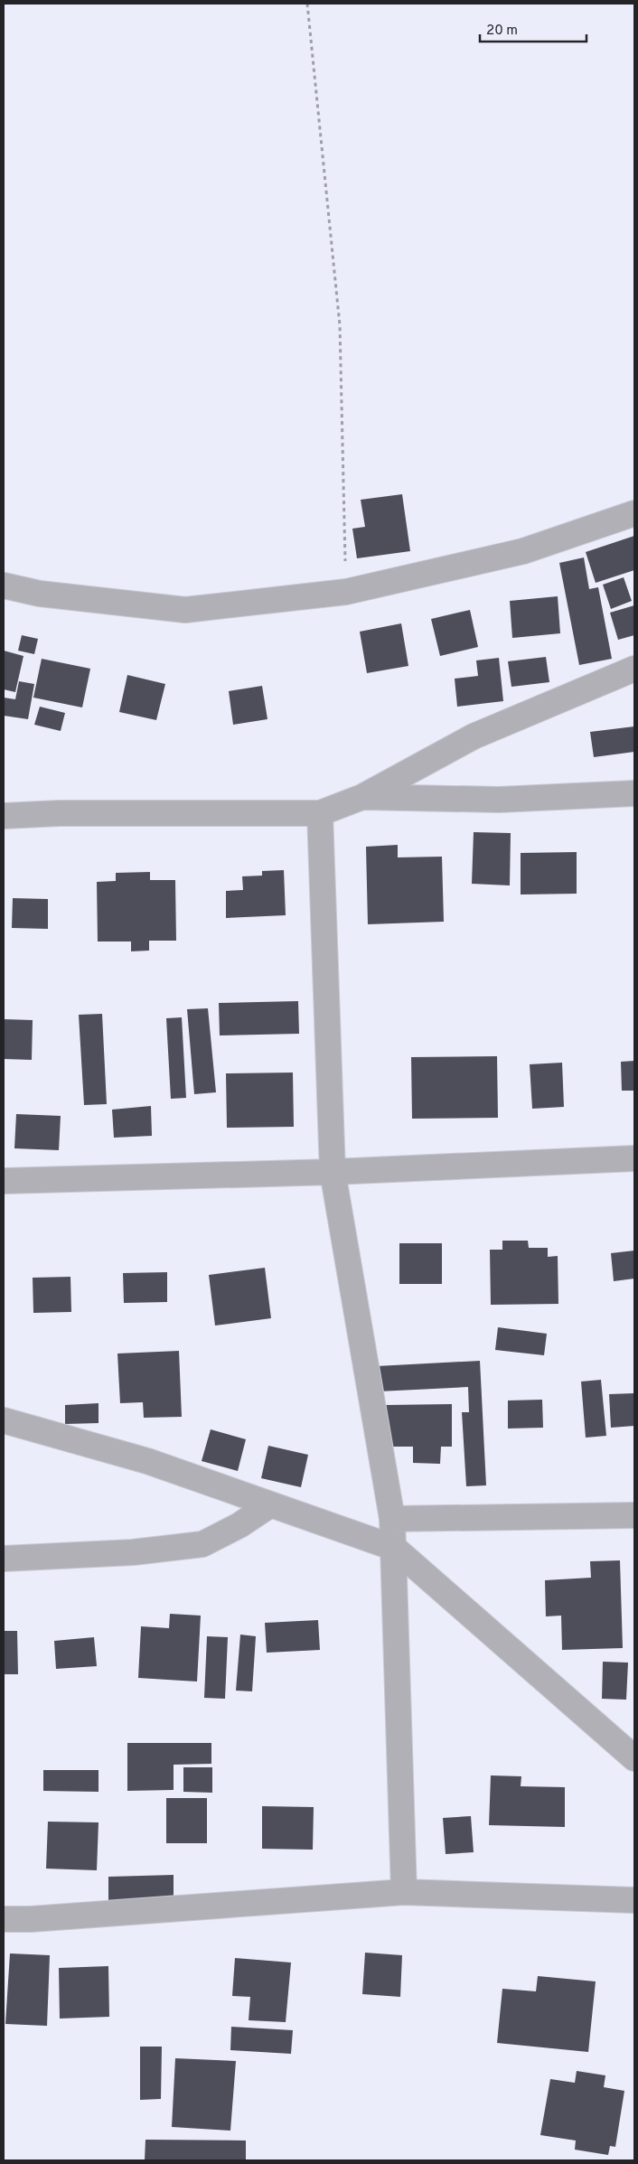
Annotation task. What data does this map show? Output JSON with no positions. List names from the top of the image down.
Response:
{
  "scale_bar": "20 m"
}
